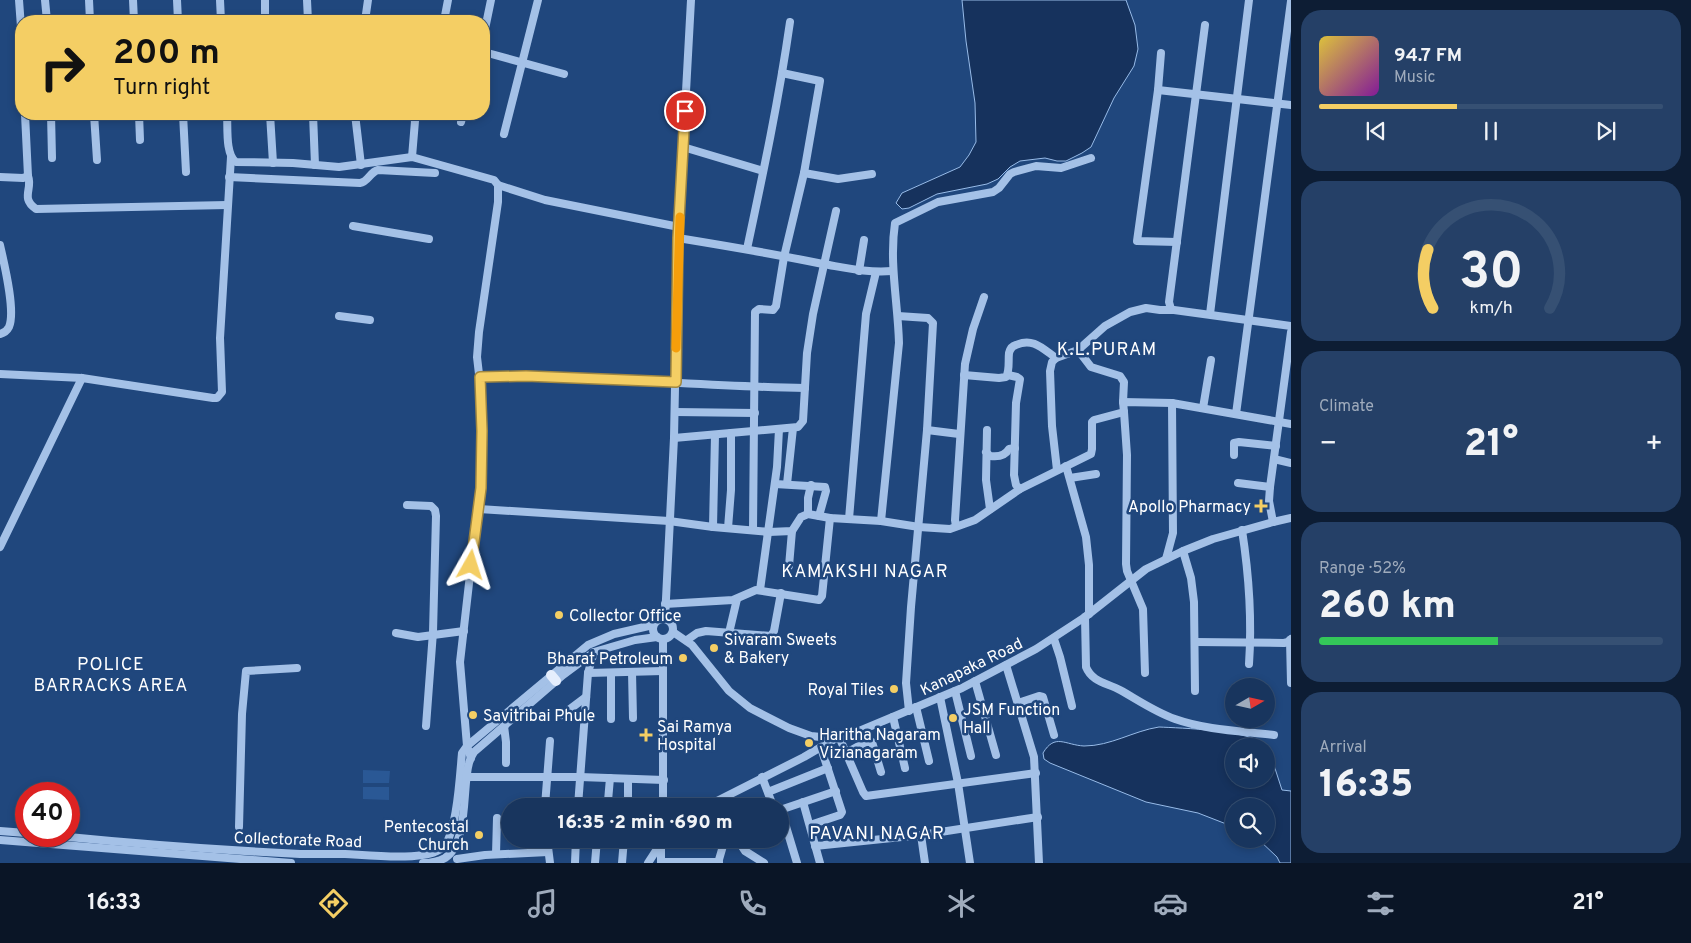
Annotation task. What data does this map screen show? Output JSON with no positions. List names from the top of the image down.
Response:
{
  "streets": {
    "street": ["Kanapaka Road", "Collectorate Road"]
  },
  "districts": [
    "K.L.PURAM",
    "KAMAKSHI NAGAR",
    "POLICE BARRACKS AREA",
    "PAVANI NAGAR"
  ],
  "places": {
    "health": ["Apollo Pharmacy", "Sai Ramya Hospital"],
    "other": [
      "Collector Office",
      "Sivaram Sweets & Bakery",
      "Bharat Petroleum",
      "Royal Tiles",
      "Savitribai Phule",
      "JSM Function Hall",
      "Haritha Nagaram Vizianagaram",
      "Pentecostal Church"
    ]
  },
  "north": "right",
  "page": {
    "turn": ["200 m", "Turn right"],
    "song": ["94.7 FM", "Music"],
    "tile": [
      "Climate",
      ["Range · 52%", "260 km"],
      ["Arrival", "16:35"]
    ],
    "heat": ["−", "21°", "+"],
    "limit": "40",
    "trip": "16:35 · 2 min · 690 m",
    "tabs": ["16:33", "21°"],
    "gauge": ["30", "km/h"]
  }
}
